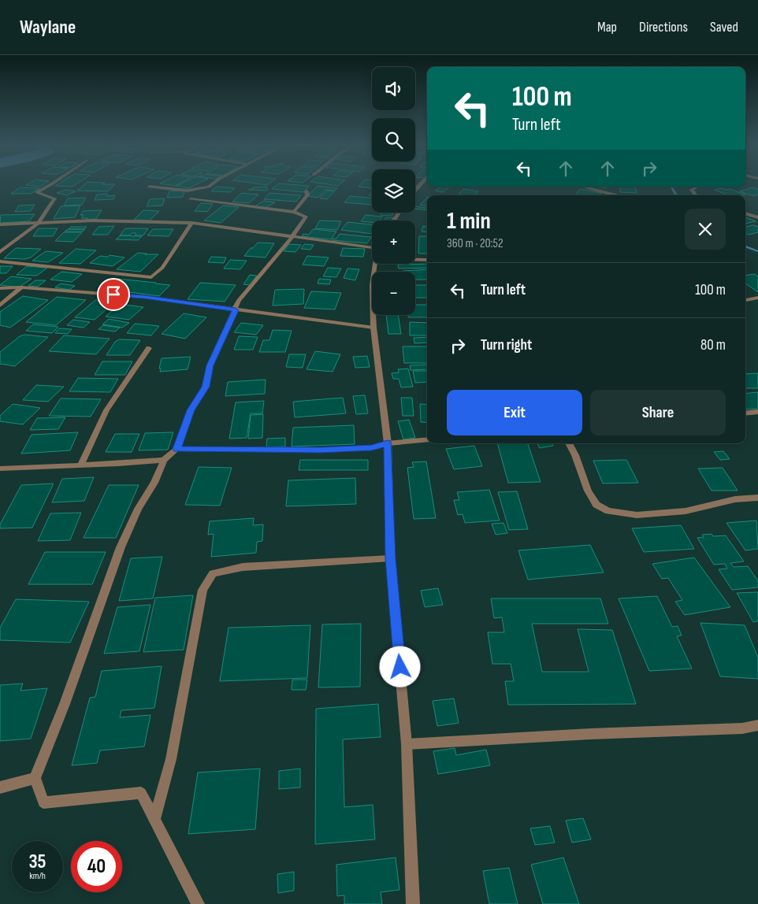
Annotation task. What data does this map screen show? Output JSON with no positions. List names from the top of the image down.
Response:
{
  "page": {
    "header": "Waylane",
    "nav": ["Map", "Directions", "Saved"],
    "map_buttons": ["+", "−"],
    "turn": ["100 m", "Turn left"],
    "heading": ["1 min", "360 m · 20:52"],
    "list": [
      {
        "name": "Turn left",
        "value": "100 m"
      },
      {
        "name": "Turn right",
        "value": "80 m"
      }
    ],
    "buttons": ["Exit", "Share"],
    "speed": "35 km/h",
    "limit": "40"
  }
}
